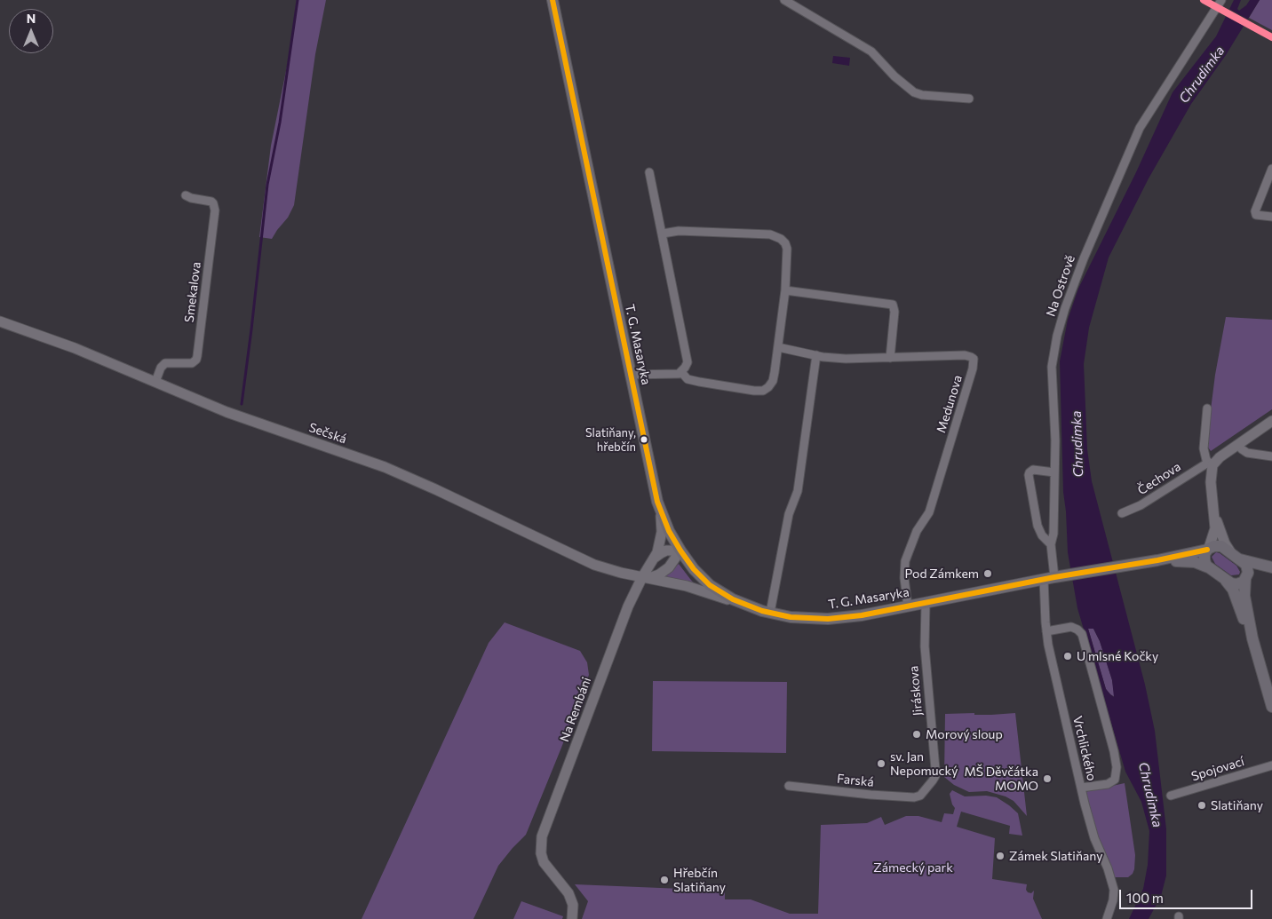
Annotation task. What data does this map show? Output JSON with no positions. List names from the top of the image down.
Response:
{
  "streets": {
    "main road": ["T. G. Masaryka"],
    "street": [
      "Na Ostrově",
      "Smekalova",
      "Medunova",
      "Sečská",
      "Čechova",
      "Jiráskova",
      "Na Rembáni",
      "Vrchlického",
      "Spojovací",
      "Farská"
    ]
  },
  "crossings": [
    ["Na Ostrově", "T. G. Masaryka"],
    ["Na Ostrově", "Vrchlického"],
    ["Smekalova", "Sečská"],
    ["T. G. Masaryka", "Medunova"],
    ["T. G. Masaryka", "Sečská"],
    ["T. G. Masaryka", "Jiráskova"],
    ["T. G. Masaryka", "Vrchlického"],
    ["Sečská", "Na Rembáni"],
    ["Jiráskova", "Farská"]
  ],
  "water": ["Chrudimka"],
  "parks": ["Zámecký park"],
  "places": [
    "Slatiňany, hřebčín",
    "Pod Zámkem",
    "U mlsné Kočky",
    "Morový sloup",
    "sv. Jan Nepomucký",
    "MŠ Děvčátka MOMO",
    "Slatiňany",
    "Zámek Slatiňany",
    "Hřebčín Slatiňany"
  ],
  "scale_bar": "100 m",
  "north": "top"
}
